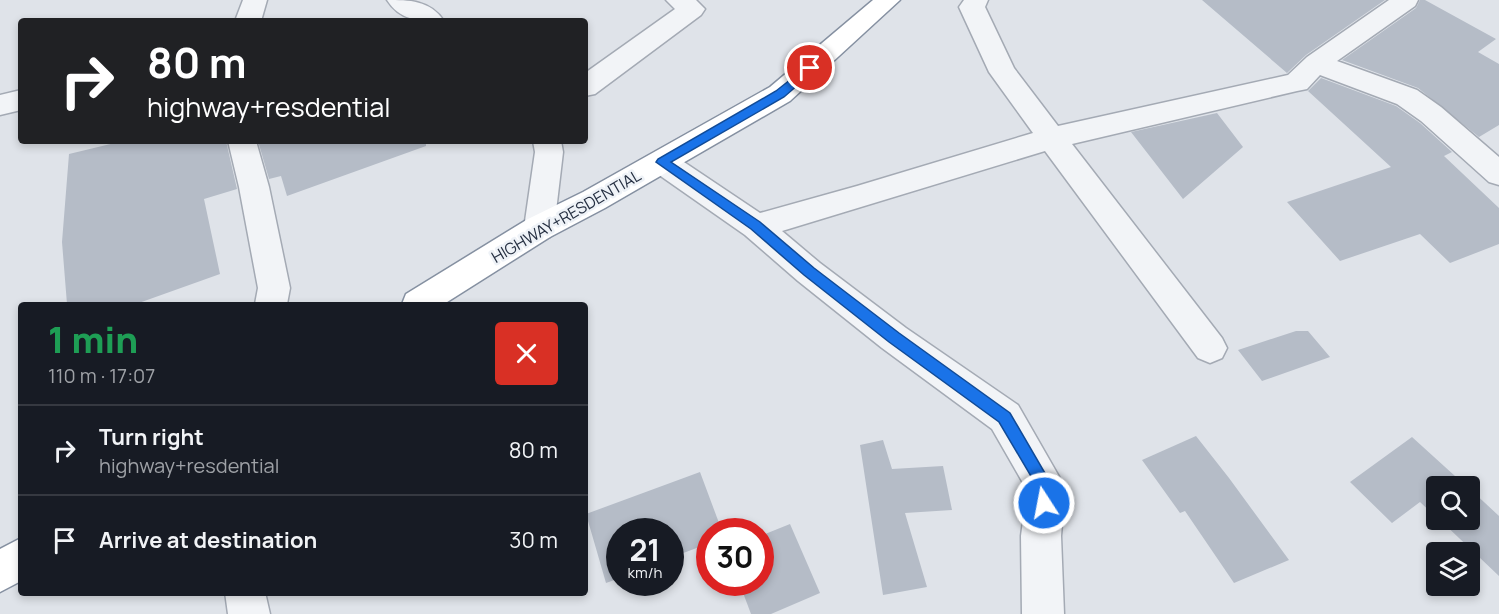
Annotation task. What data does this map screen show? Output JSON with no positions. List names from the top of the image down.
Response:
{
  "streets": {
    "highway": ["HIGHWAY+RESDENTIAL"]
  },
  "page": {
    "turn": ["80 m", "highway+resdential"],
    "heading": ["1 min", "110 m · 17:07"],
    "list": [
      {
        "name": "Turn right",
        "note": "highway+resdential",
        "value": "80 m"
      },
      {
        "name": "Arrive at destination",
        "value": "30 m"
      }
    ],
    "speed": "21 km/h",
    "limit": "30"
  }
}
